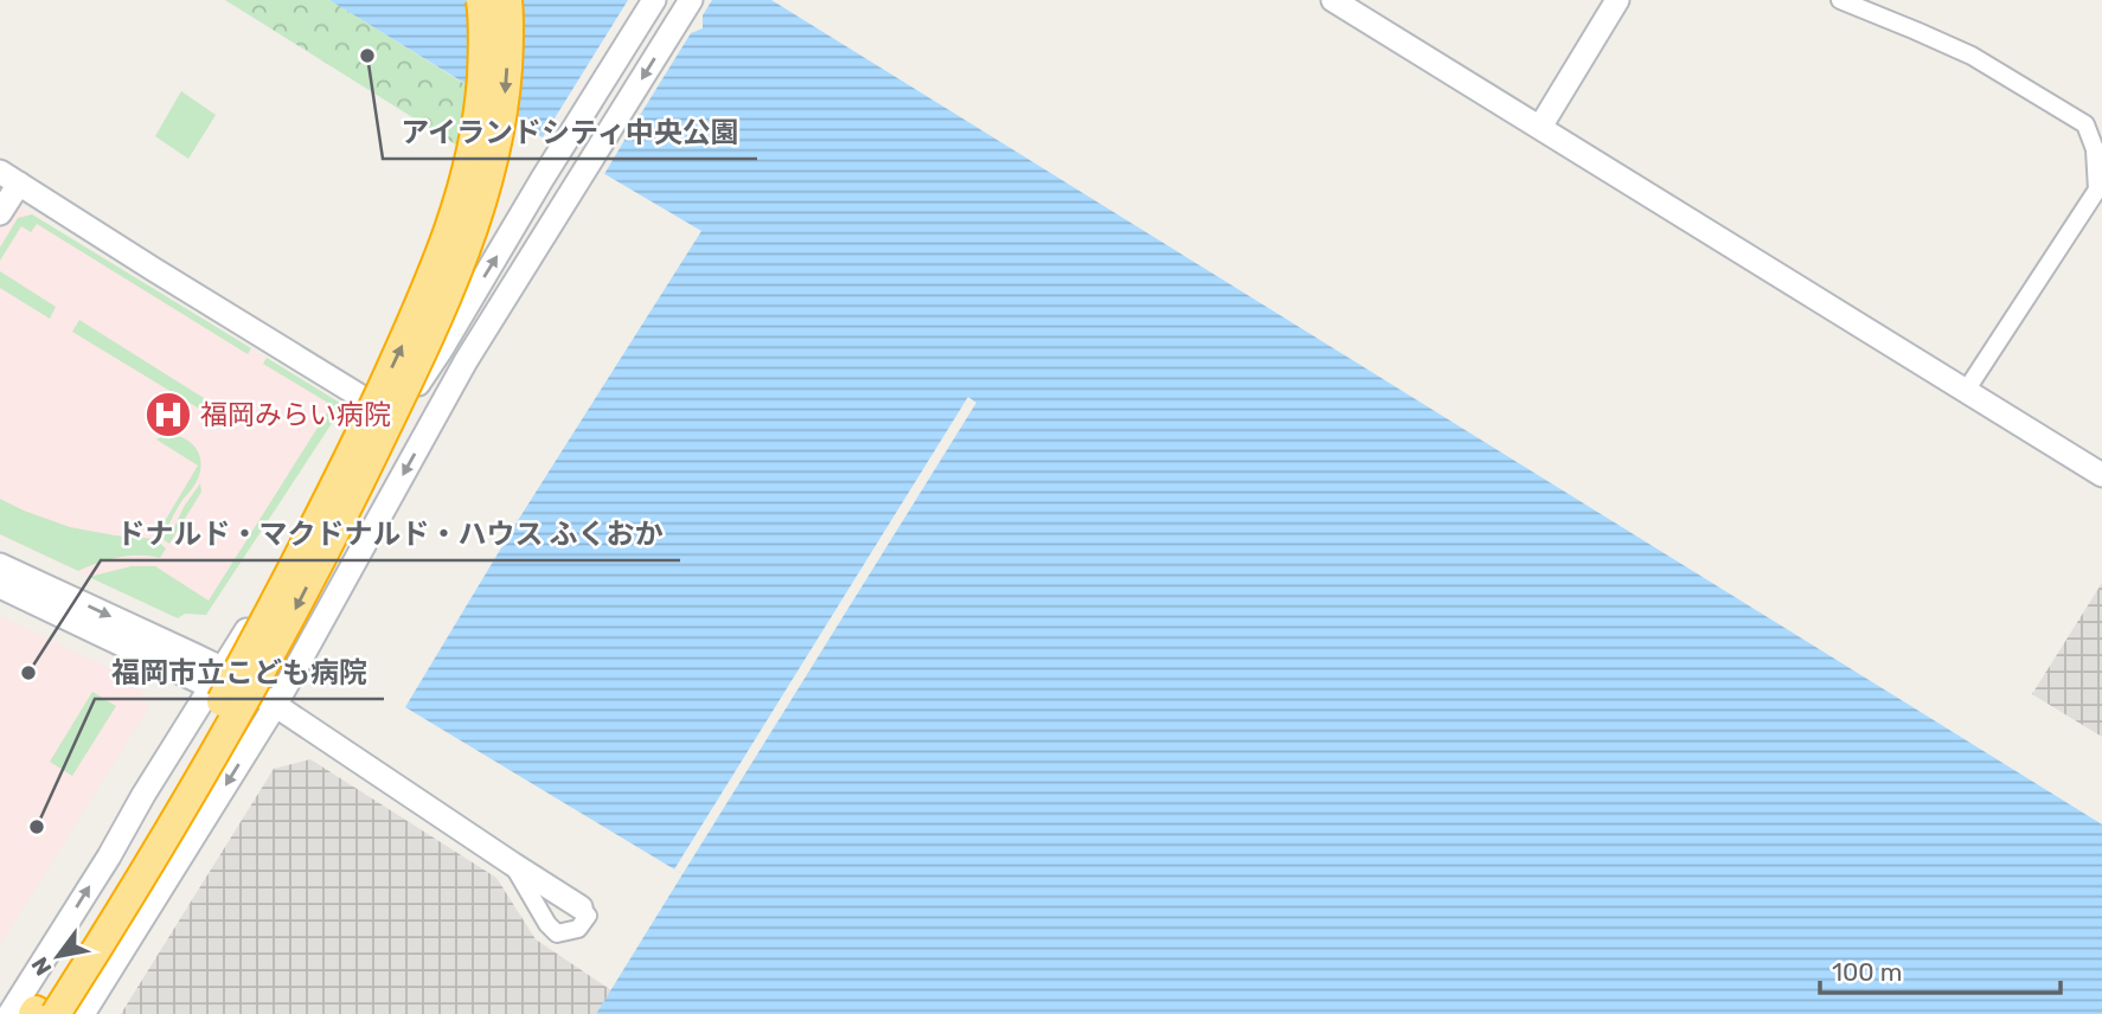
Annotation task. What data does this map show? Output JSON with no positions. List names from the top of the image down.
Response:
{
  "places": {
    "other": ["アイランドシティ中央公園", "ドナルド・マクドナルド・ハウス ふくおか", "福岡市立こども病院"],
    "hospital": ["福岡みらい病院"]
  },
  "scale_bar": "100 m",
  "north": "bottom left"
}
